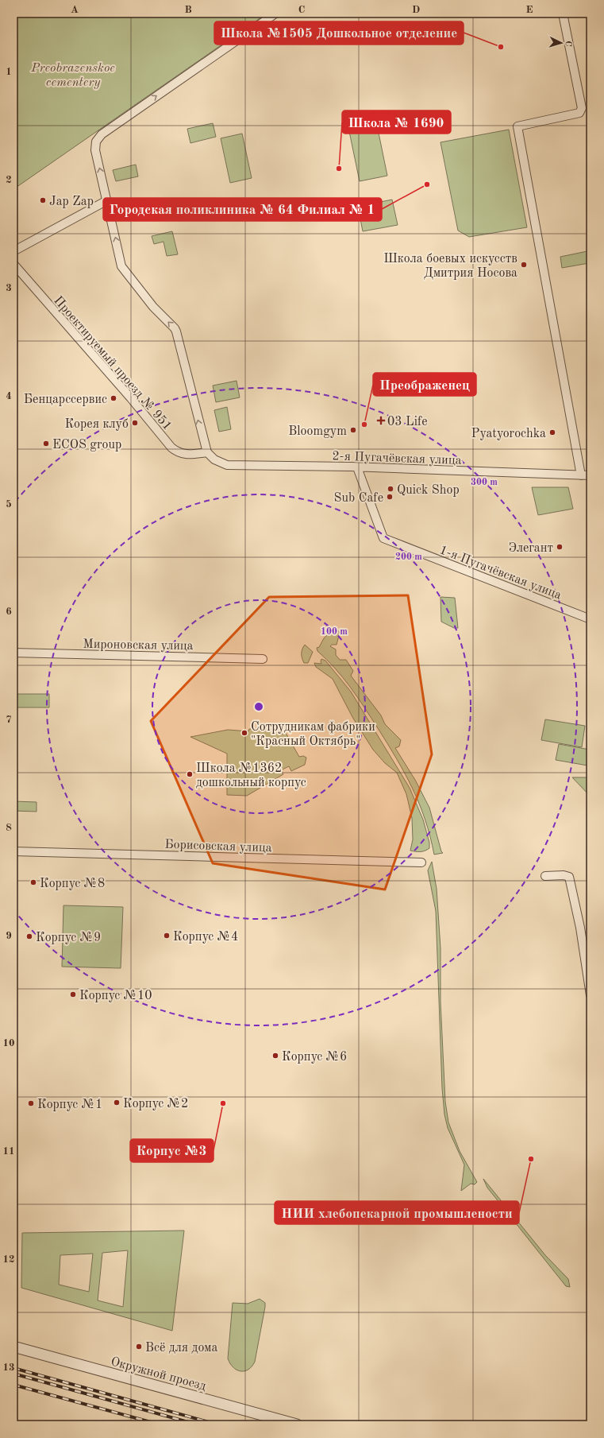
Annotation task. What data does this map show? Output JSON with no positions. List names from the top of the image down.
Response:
{
  "streets": {
    "street": [
      "Проектируемый проезд № 951",
      "2-я Пугачёвская улица",
      "1-я Пугачёвская улица",
      "Мироновская улица",
      "Борисовская улица",
      "Окружной проезд"
    ]
  },
  "crossings": [
    ["Проектируемый проезд № 951", "2-я Пугачёвская улица"],
    ["2-я Пугачёвская улица", "1-я Пугачёвская улица"]
  ],
  "parks": ["Preobrazenskoe cementery"],
  "places": {
    "other": [
      "Школа №1505 Дошкольное отделение",
      "Школа № 1690",
      "Городская поликлиника № 64 Филиал № 1",
      "Jap Zap",
      "Школа боевых искусств Дмитрия Носова",
      "Бенцарссервис",
      "Корея клуб",
      "Преображенец",
      "Bloomgym",
      "Pyatyorochka",
      "ECOS group",
      "Quick Shop",
      "Sub Cafe",
      "Элегант",
      "Сотрудникам фабрики \"Красный Октябрь\"",
      "Школа №1362 дошкольный корпус",
      "Корпус №8",
      "Корпус №4",
      "Корпус №9",
      "Корпус №10",
      "Корпус №6",
      "Корпус №2",
      "Корпус №1",
      "Корпус №3",
      "НИИ хлебопекарной промышлености",
      "Всё для дома"
    ],
    "health": ["03 Life"]
  },
  "north": "right",
  "grid": {
    "columns": [
      "A",
      "B",
      "C",
      "D",
      "E"
    ],
    "rows": [
      "1",
      "2",
      "3",
      "4",
      "5",
      "6",
      "7",
      "8",
      "9",
      "10",
      "11",
      "12",
      "13"
    ]
  },
  "rings": ["300 m", "200 m", "100 m"]
}
